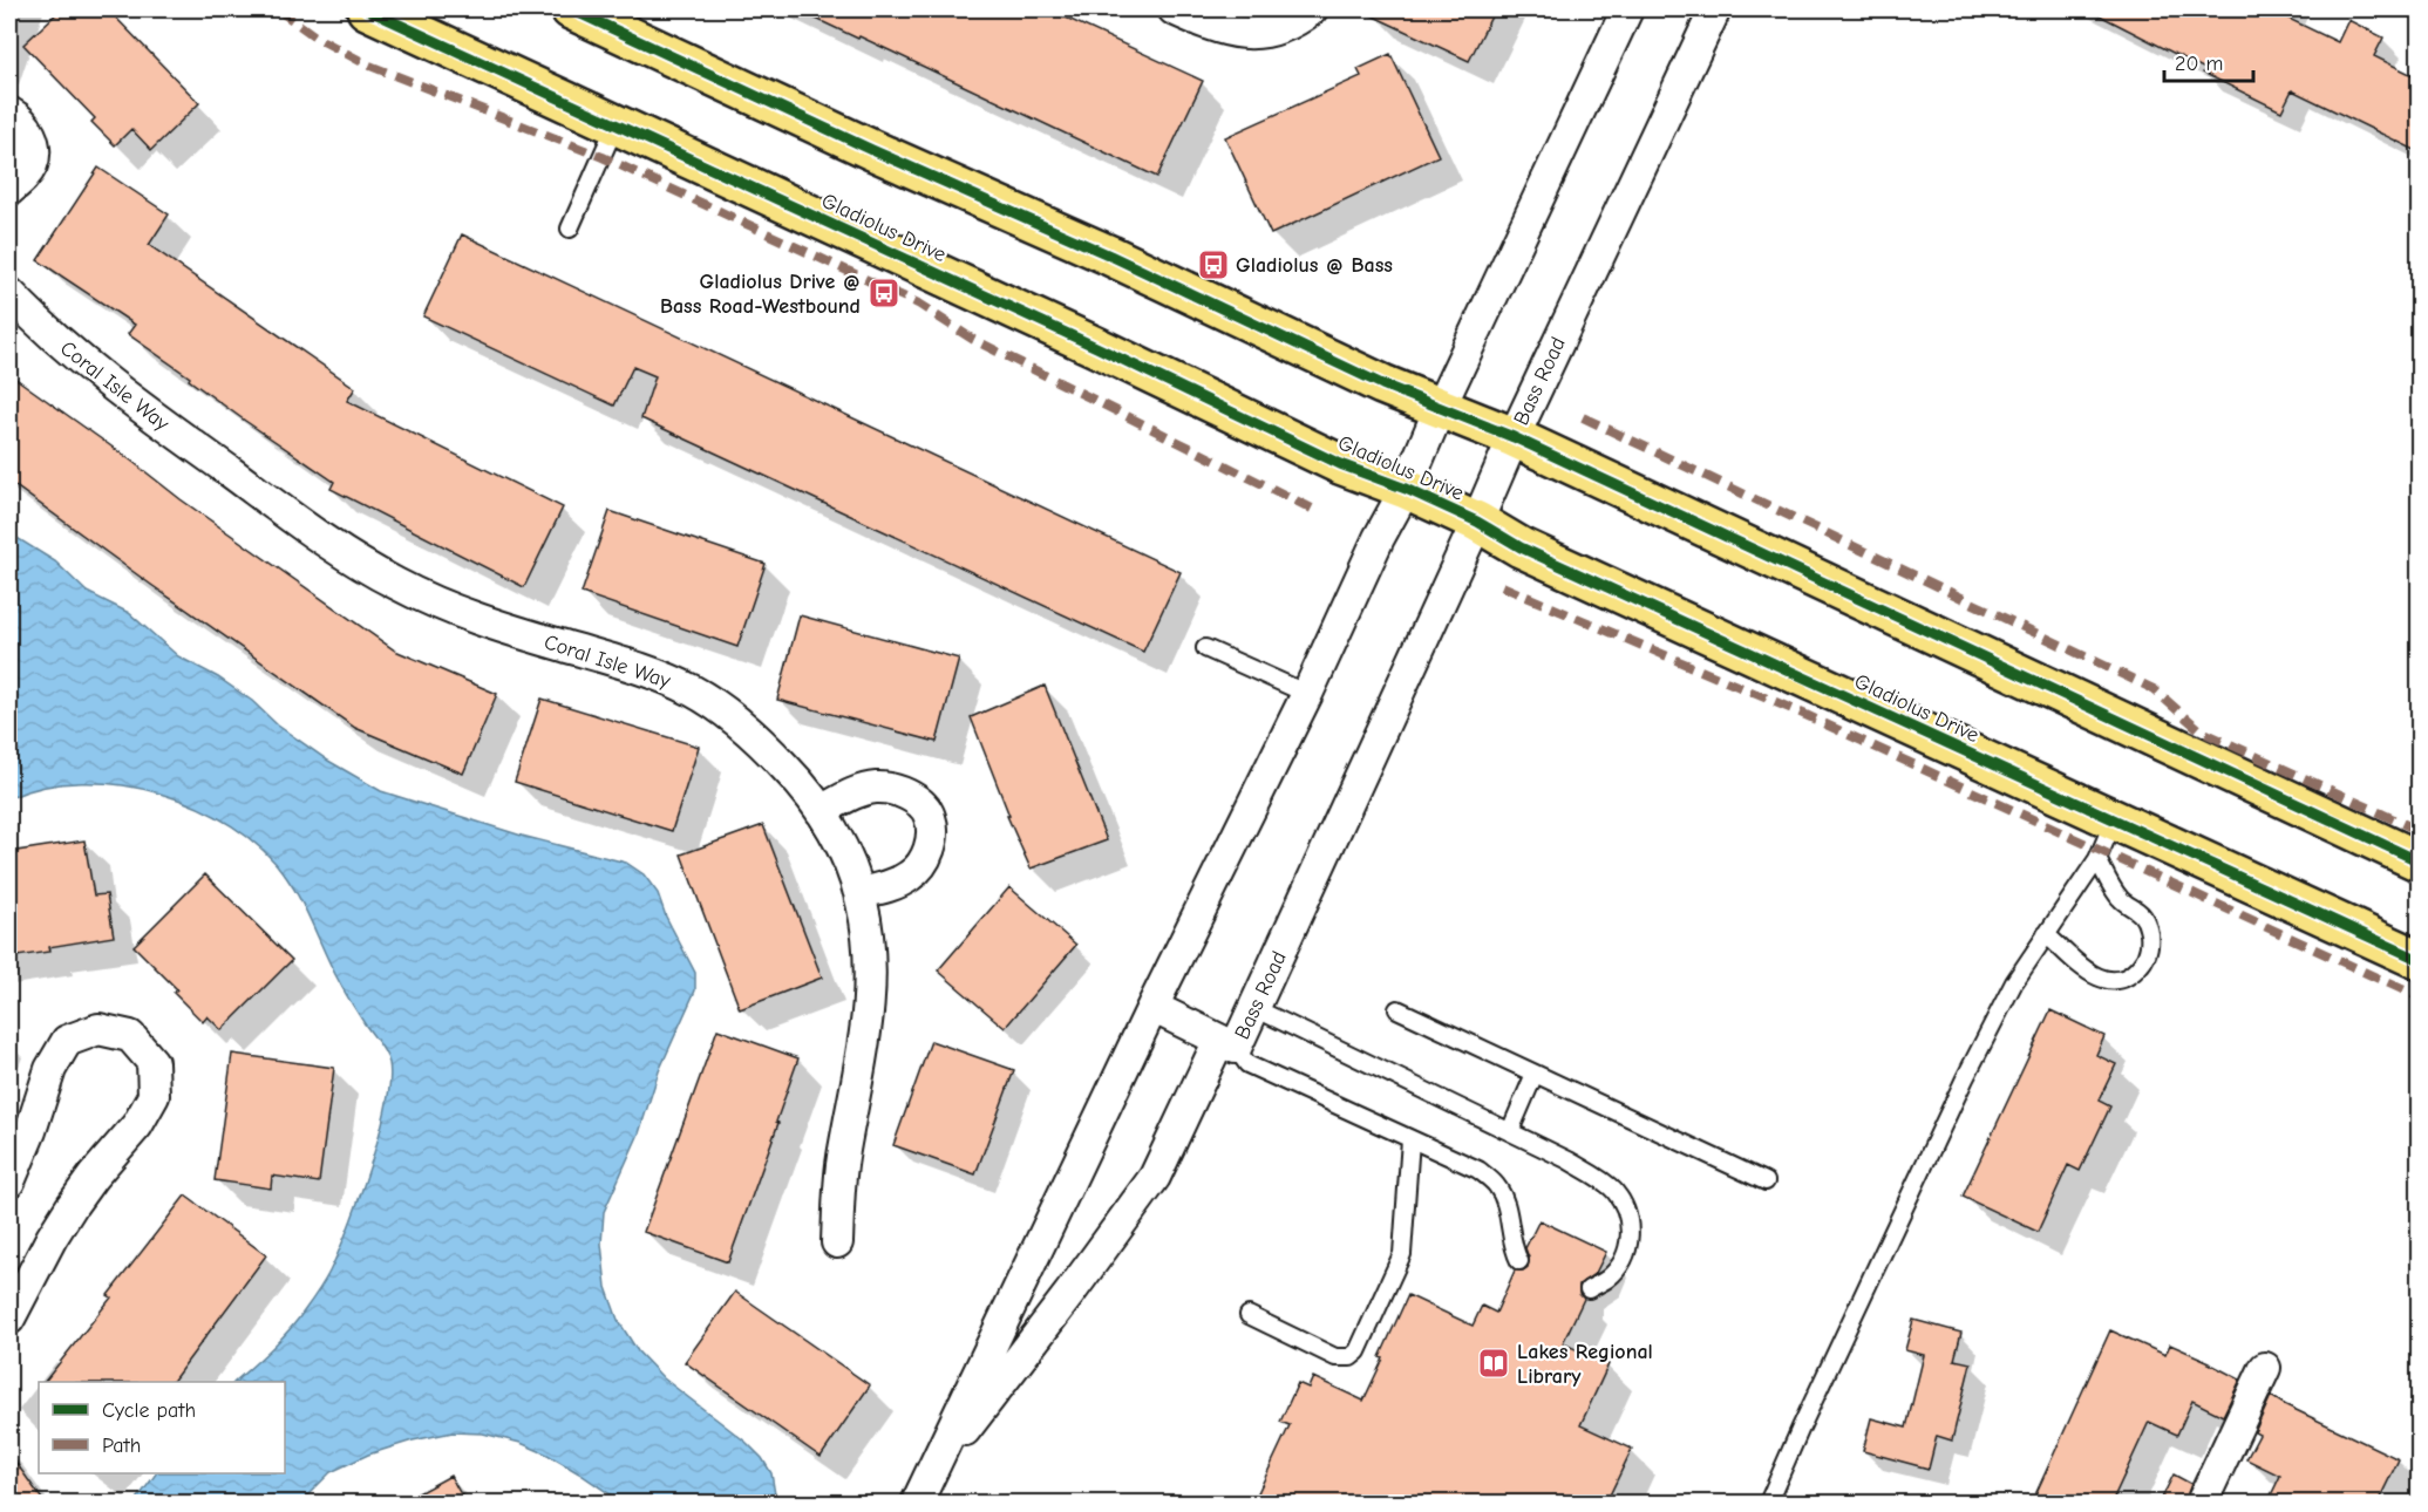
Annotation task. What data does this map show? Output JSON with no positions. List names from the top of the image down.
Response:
{
  "streets": {
    "main road": ["Gladiolus Drive"],
    "street": ["Bass Road", "Coral Isle Way"]
  },
  "crossings": [
    ["Gladiolus Drive", "Bass Road"]
  ],
  "places": {
    "bus stop": ["Gladiolus @ Bass", "Gladiolus Drive @ Bass Road-Westbound"],
    "library": ["Lakes Regional Library"]
  },
  "legend": ["Cycle path", "Path"],
  "scale_bar": "20 m"
}
